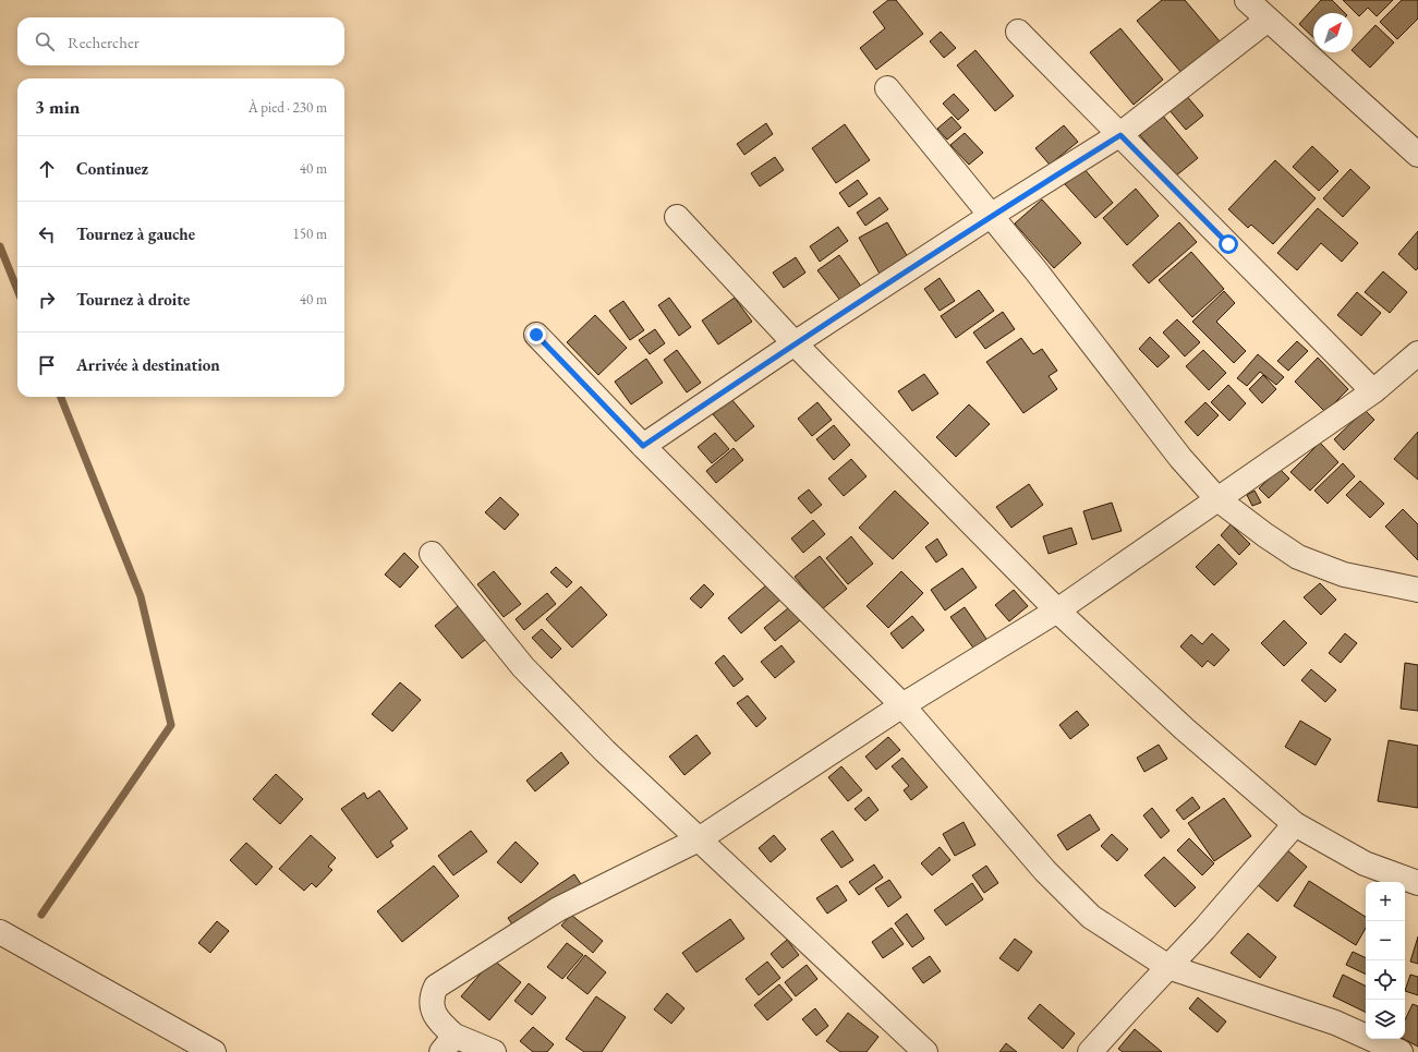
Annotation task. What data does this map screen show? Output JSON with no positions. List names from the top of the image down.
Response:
{
  "north": "top right",
  "page": {
    "search": "Rechercher",
    "heading": ["3 min", "À pied · 230 m"],
    "list": [
      ["Continuez", "40 m"],
      ["Tournez à gauche", "150 m"],
      ["Tournez à droite", "40 m"],
      "Arrivée à destination"
    ],
    "map_buttons": ["+", "−"]
  }
}
